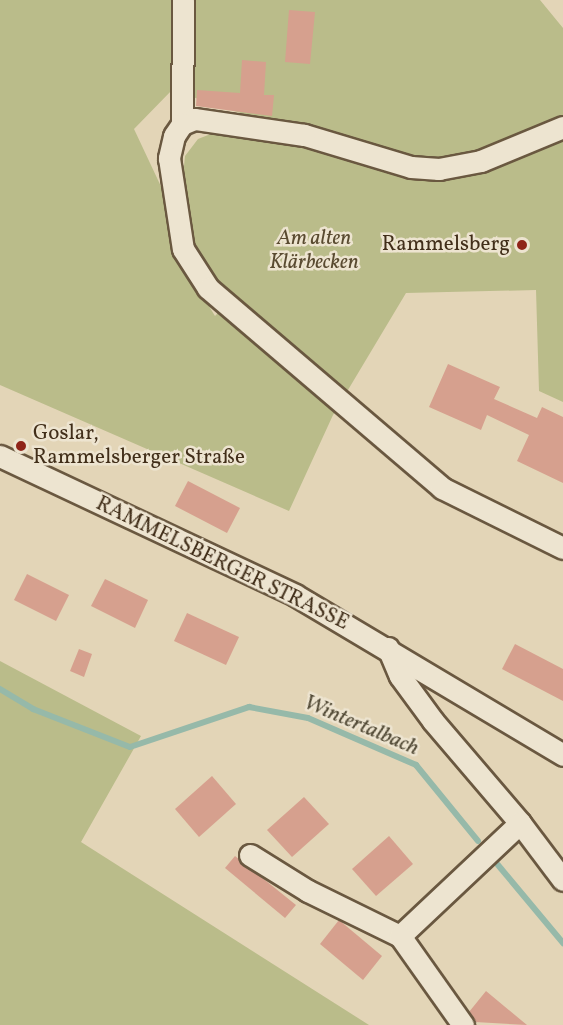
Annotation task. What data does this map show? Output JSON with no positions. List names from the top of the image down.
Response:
{
  "streets": {
    "street": ["RAMMELSBERGER STRASSE"]
  },
  "water": ["Wintertalbach"],
  "parks": ["Am alten Klärbecken"],
  "places": ["Rammelsberg", "Goslar, Rammelsberger Straße"]
}
